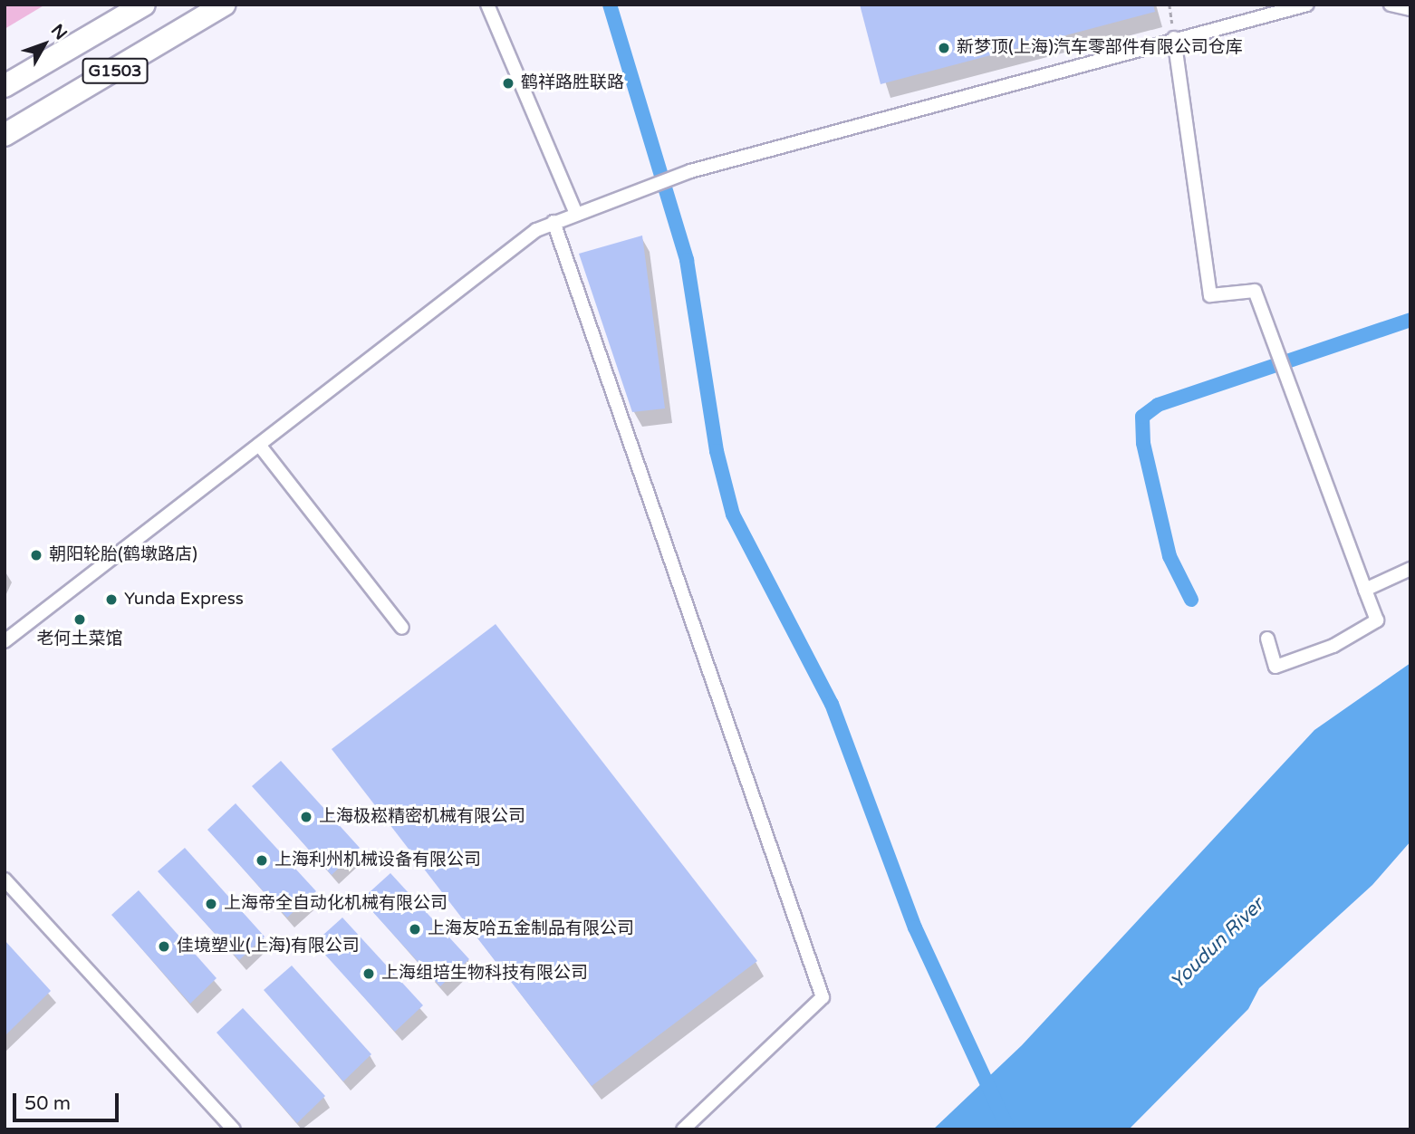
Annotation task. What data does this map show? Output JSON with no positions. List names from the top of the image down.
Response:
{
  "streets": {
    "highway": ["G1503"]
  },
  "water": ["Youdun River"],
  "places": [
    "新梦顶(上海)汽车零部件有限公司仓库",
    "鹤祥路胜联路",
    "朝阳轮胎(鹤墩路店)",
    "Yunda Express",
    "老何土菜馆",
    "上海极崧精密机械有限公司",
    "上海利州机械设备有限公司",
    "上海帝全自动化机械有限公司",
    "上海友哈五金制品有限公司",
    "佳境塑业(上海)有限公司",
    "上海组培生物科技有限公司"
  ],
  "scale_bar": "50 m",
  "north": "top right"
}
